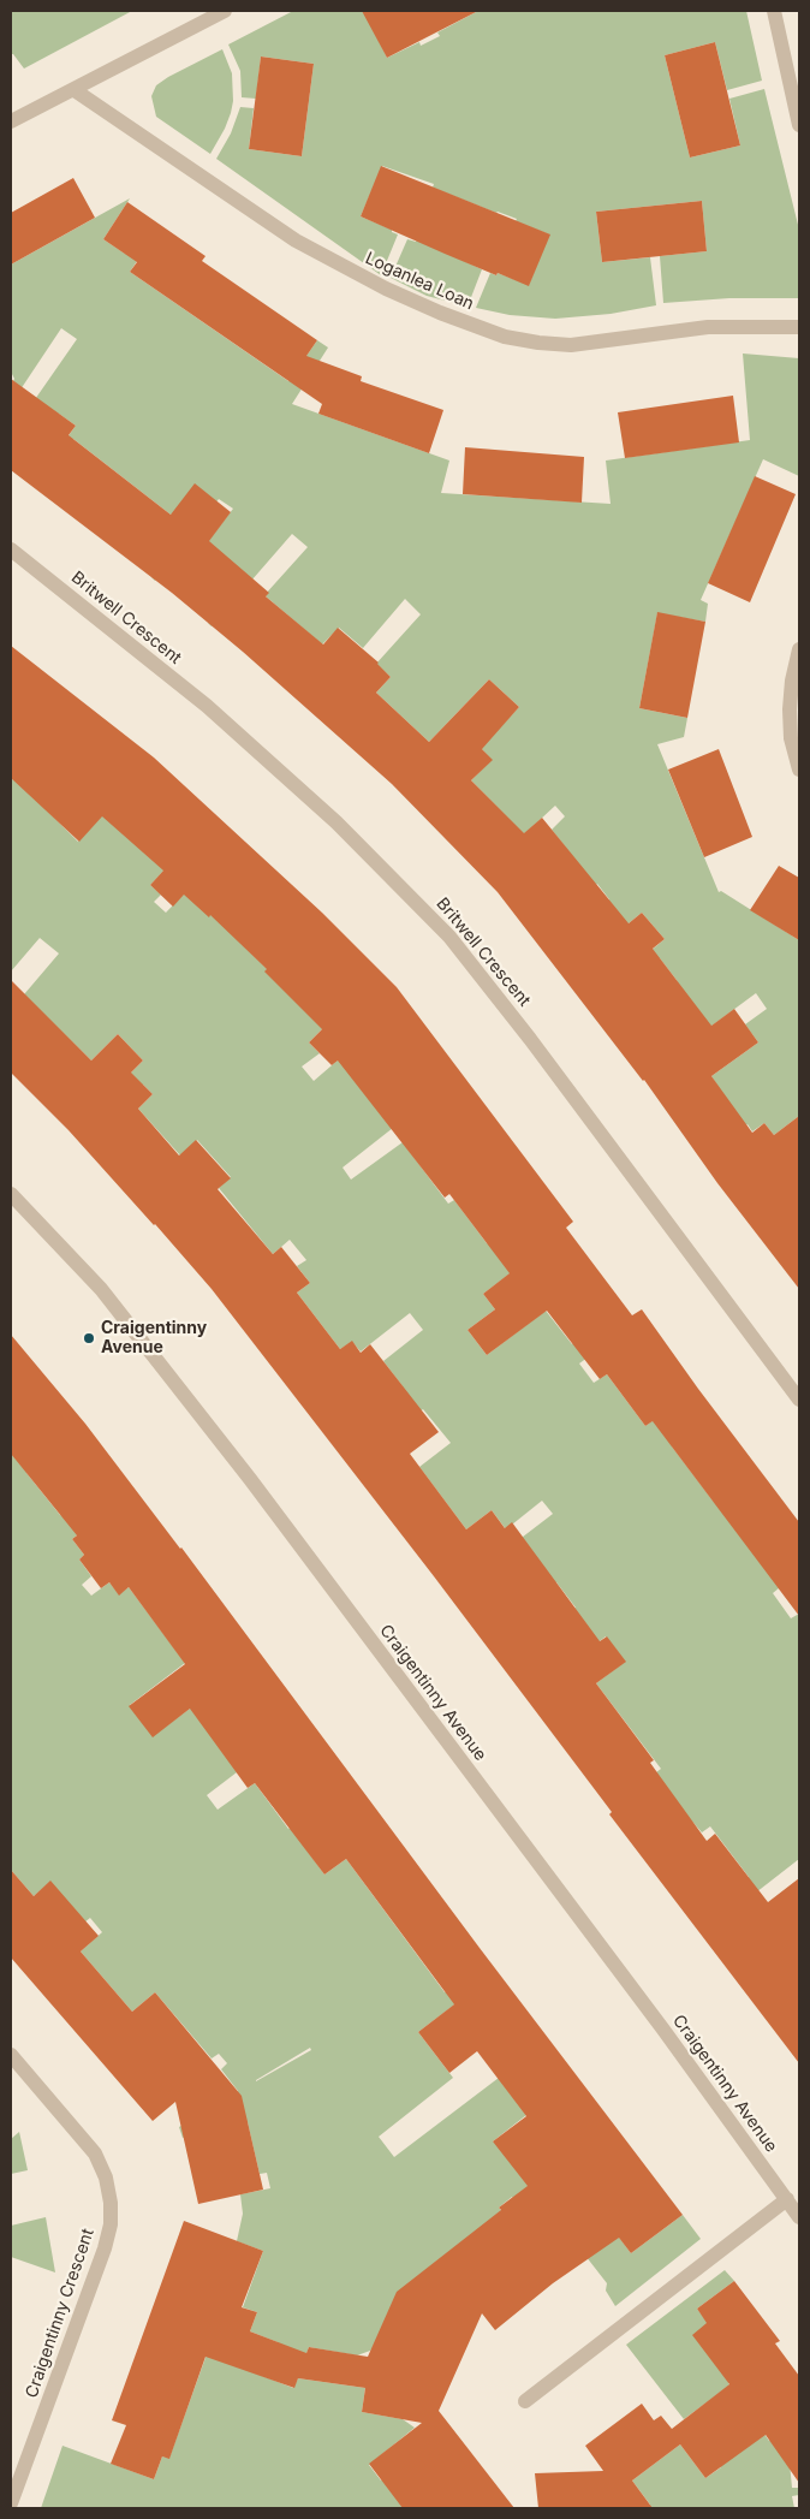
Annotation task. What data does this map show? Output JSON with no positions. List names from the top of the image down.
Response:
{
  "streets": {
    "street": [
      "Loganlea Loan",
      "Britwell Crescent",
      "Craigentinny Avenue",
      "Craigentinny Crescent"
    ]
  },
  "places": ["Craigentinny Avenue"]
}
